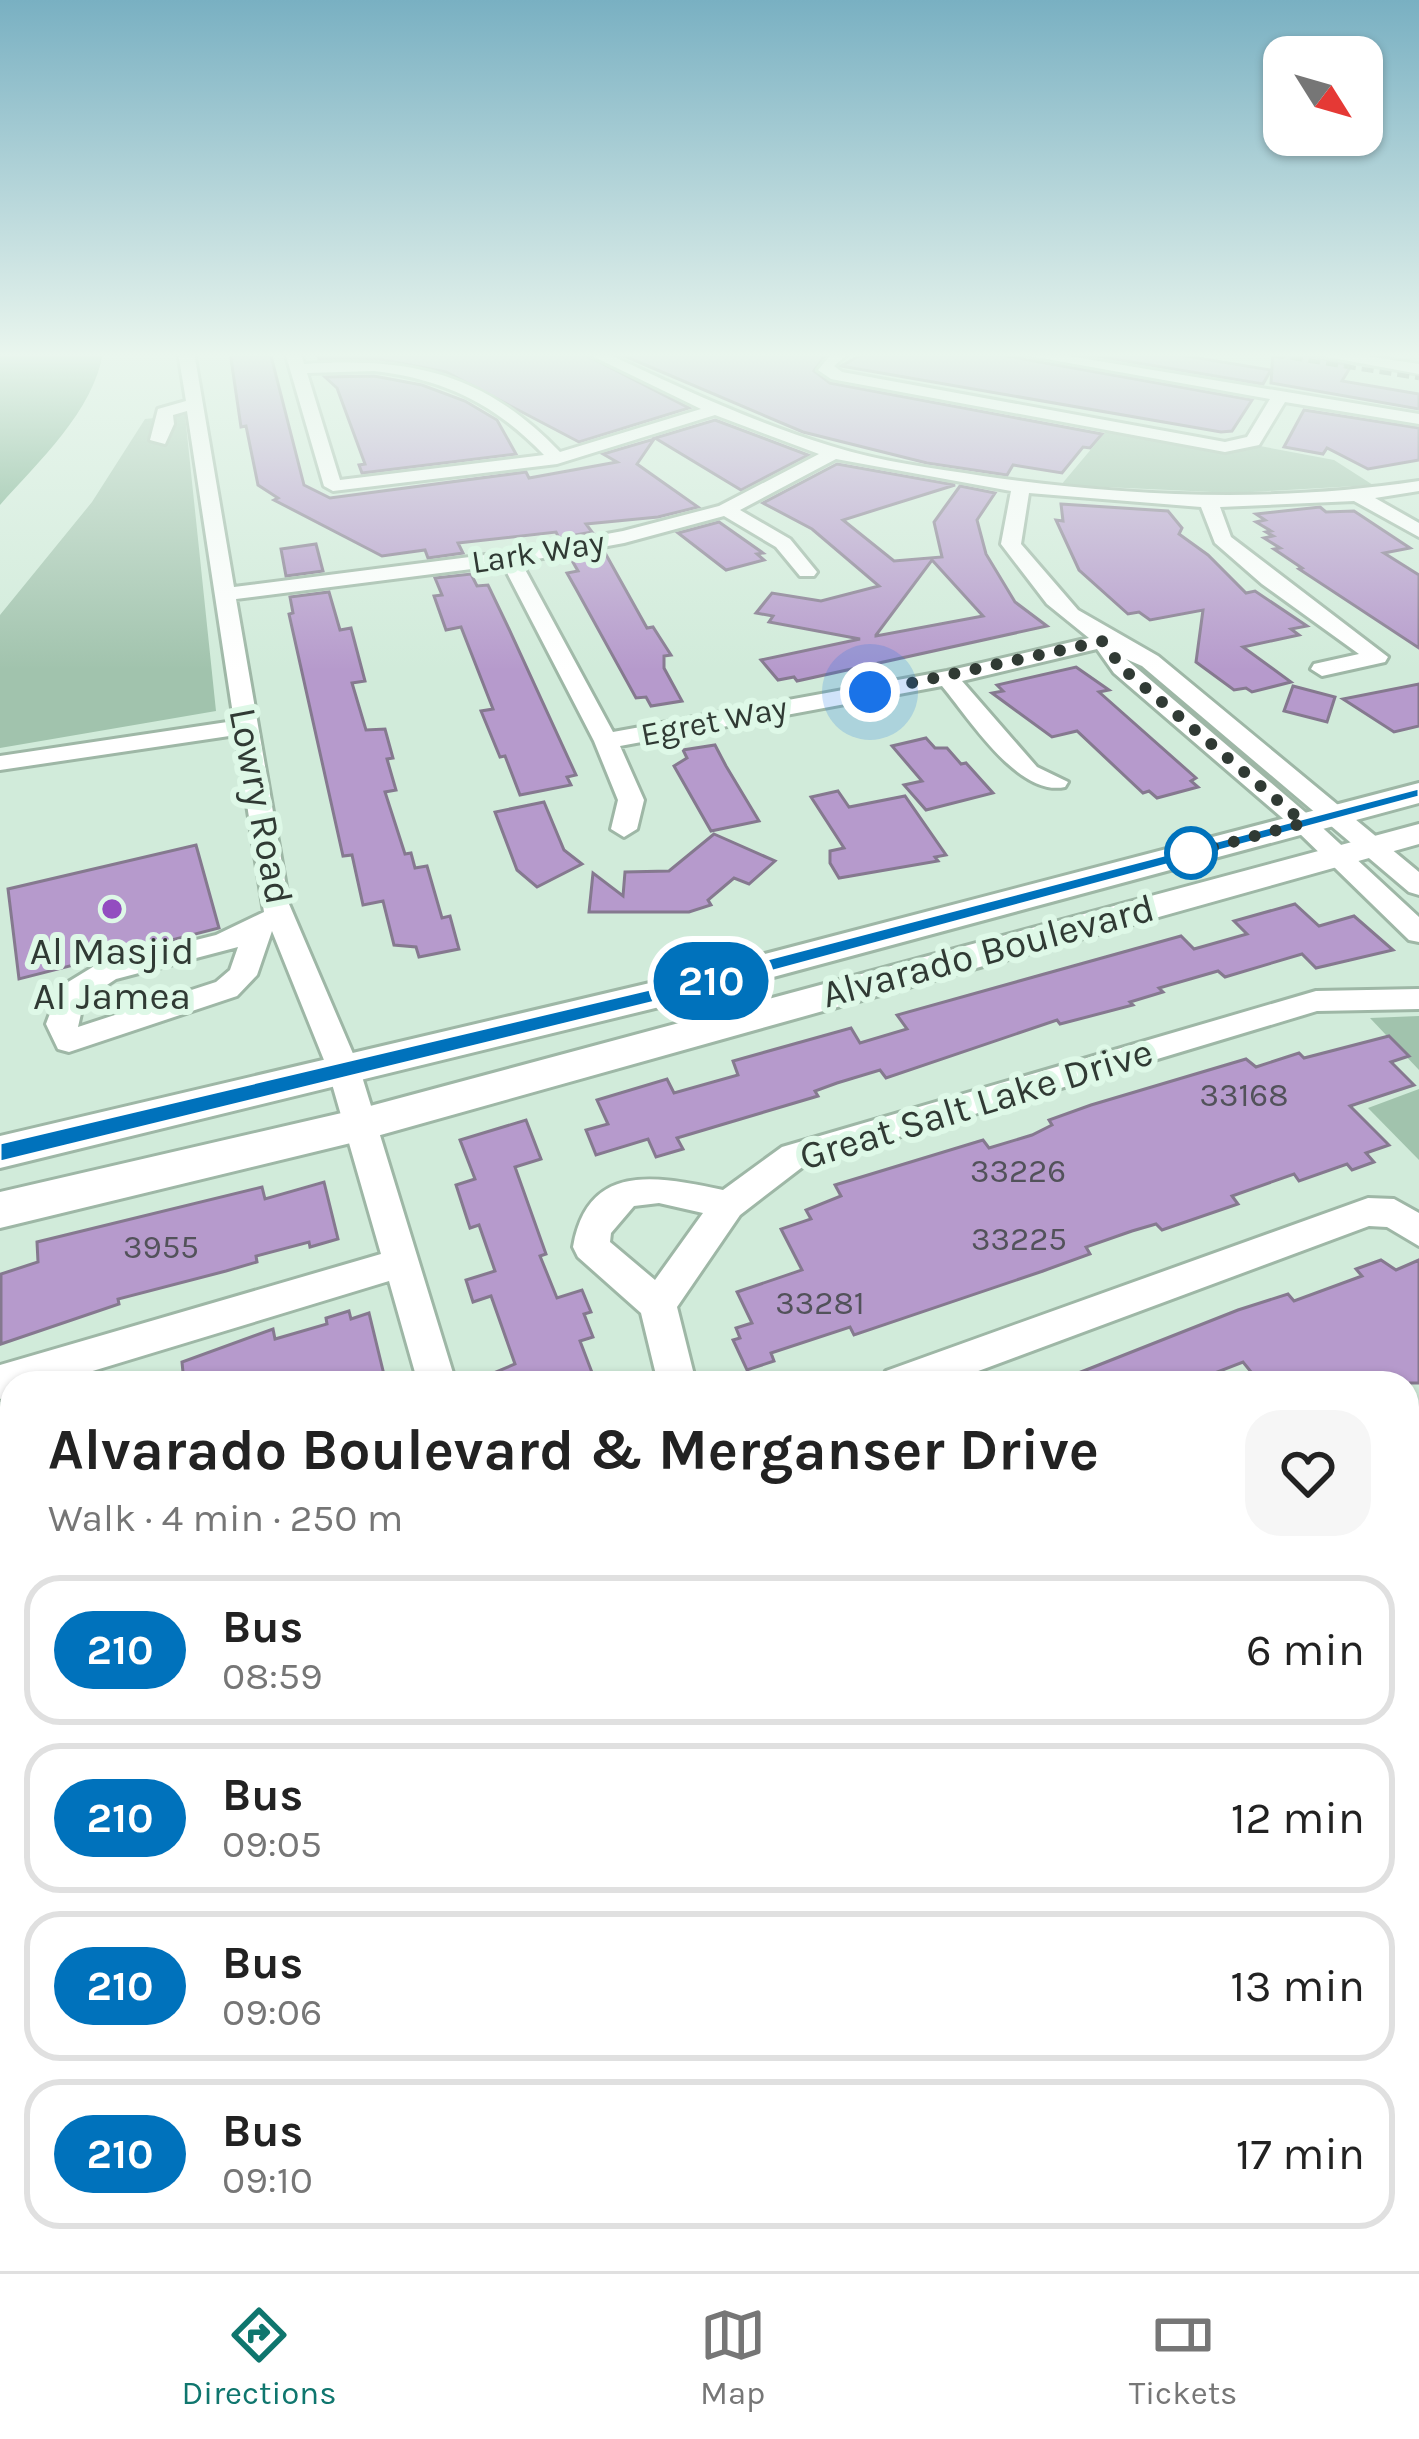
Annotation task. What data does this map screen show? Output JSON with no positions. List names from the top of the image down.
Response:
{
  "streets": {
    "main road": ["Alvarado Boulevard"],
    "street": [
      "Lark Way",
      "Egret Way",
      "Lowry Road",
      "Great Salt Lake Drive"
    ]
  },
  "crossings": [
    ["Lark Way", "Lowry Road"],
    ["Lowry Road", "Alvarado Boulevard"]
  ],
  "places": ["Al Masjid Al Jamea"],
  "lines": ["bus line 210"],
  "house_numbers": [
    "33168",
    "33226",
    "33225",
    "3955",
    "33281"
  ],
  "north": "bottom right",
  "page": {
    "on_map": "210",
    "heading": ["Alvarado Boulevard & Merganser Drive", "Walk · 4 min · 250 m"],
    "list": [
      {
        "mark": "210",
        "name": "Bus",
        "note": "08:59",
        "value": "6 min"
      },
      {
        "mark": "210",
        "name": "Bus",
        "note": "09:05",
        "value": "12 min"
      },
      {
        "mark": "210",
        "name": "Bus",
        "note": "09:06",
        "value": "13 min"
      },
      {
        "mark": "210",
        "name": "Bus",
        "note": "09:10",
        "value": "17 min"
      }
    ],
    "tabs": ["Directions", "Map", "Tickets"]
  }
}
